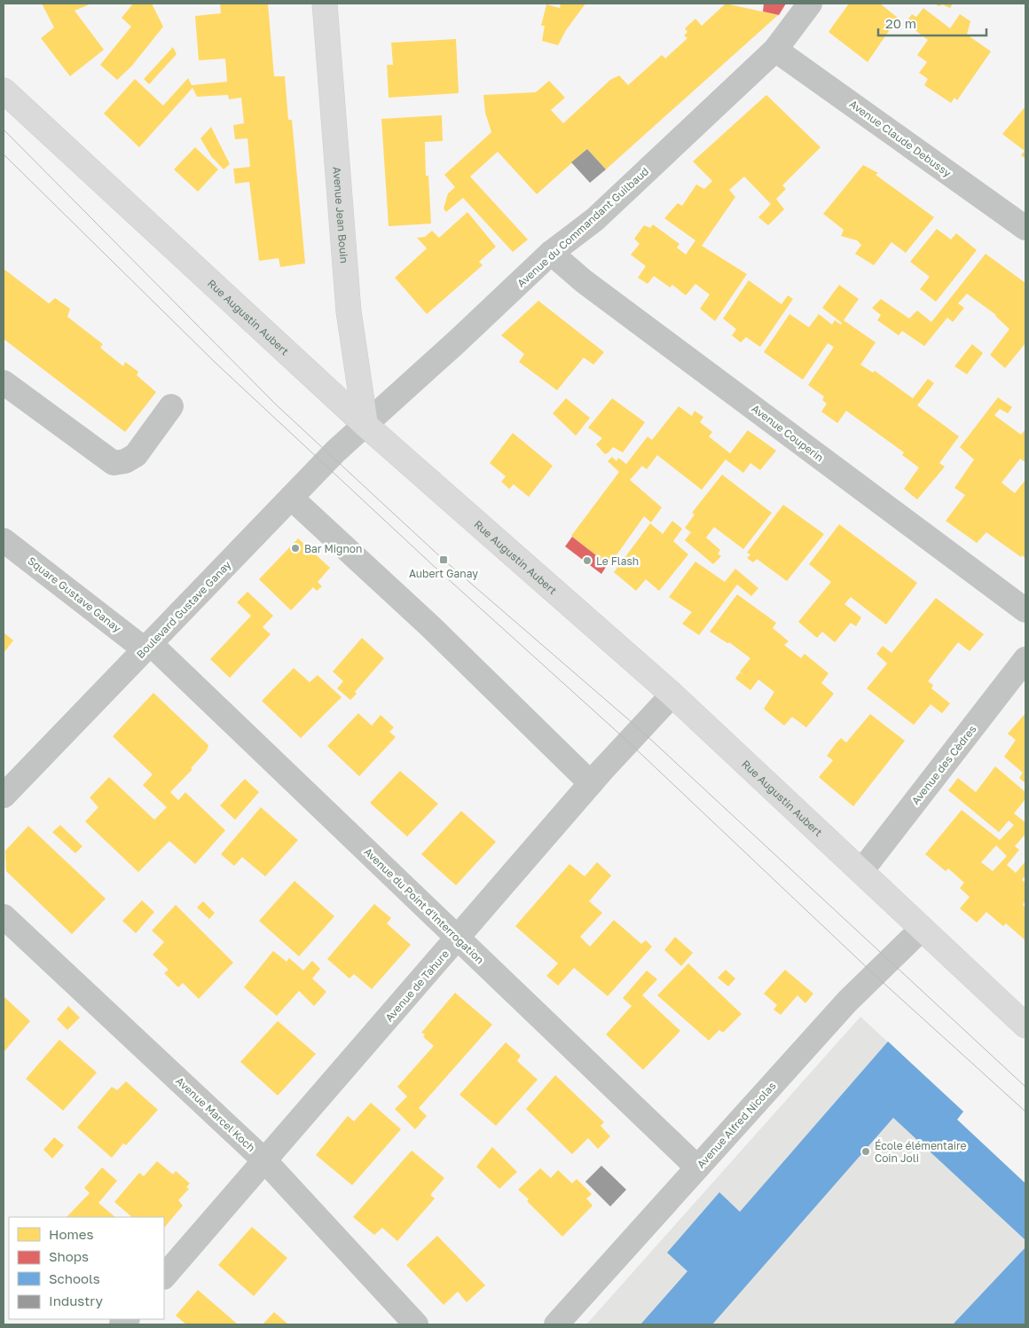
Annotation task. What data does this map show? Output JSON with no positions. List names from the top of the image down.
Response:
{
  "streets": {
    "main road": ["Avenue Jean Bouin", "Rue Augustin Aubert"],
    "street": [
      "Avenue Claude Debussy",
      "Avenue du Commandant Guilbaud",
      "Avenue Couperin",
      "Square Gustave Ganay",
      "Boulevard Gustave Ganay",
      "Avenue des Cèdres",
      "Avenue du Point d'Interrogation",
      "Avenue de Tahure",
      "Avenue Marcel Koch",
      "Avenue Alfred Nicolas"
    ]
  },
  "crossings": [
    ["Avenue Claude Debussy", "Avenue du Commandant Guilbaud"],
    ["Avenue Jean Bouin", "Avenue du Commandant Guilbaud"],
    ["Avenue Jean Bouin", "Rue Augustin Aubert"],
    ["Avenue Jean Bouin", "Boulevard Gustave Ganay"],
    ["Avenue du Commandant Guilbaud", "Rue Augustin Aubert"],
    ["Avenue du Commandant Guilbaud", "Avenue Couperin"],
    ["Avenue du Commandant Guilbaud", "Boulevard Gustave Ganay"],
    ["Rue Augustin Aubert", "Boulevard Gustave Ganay"],
    ["Rue Augustin Aubert", "Avenue des Cèdres"],
    ["Rue Augustin Aubert", "Avenue de Tahure"],
    ["Rue Augustin Aubert", "Avenue Alfred Nicolas"],
    ["Square Gustave Ganay", "Boulevard Gustave Ganay"],
    ["Square Gustave Ganay", "Avenue du Point d'Interrogation"],
    ["Boulevard Gustave Ganay", "Avenue du Point d'Interrogation"],
    ["Avenue du Point d'Interrogation", "Avenue de Tahure"],
    ["Avenue du Point d'Interrogation", "Avenue Alfred Nicolas"],
    ["Avenue de Tahure", "Avenue Marcel Koch"]
  ],
  "places": {
    "other": ["Bar Mignon", "Le Flash", "École élémentaire Coin Joli"],
    "transit": ["Aubert Ganay"]
  },
  "legend": [
    "Homes",
    "Shops",
    "Schools",
    "Industry"
  ],
  "scale_bar": "20 m"
}
